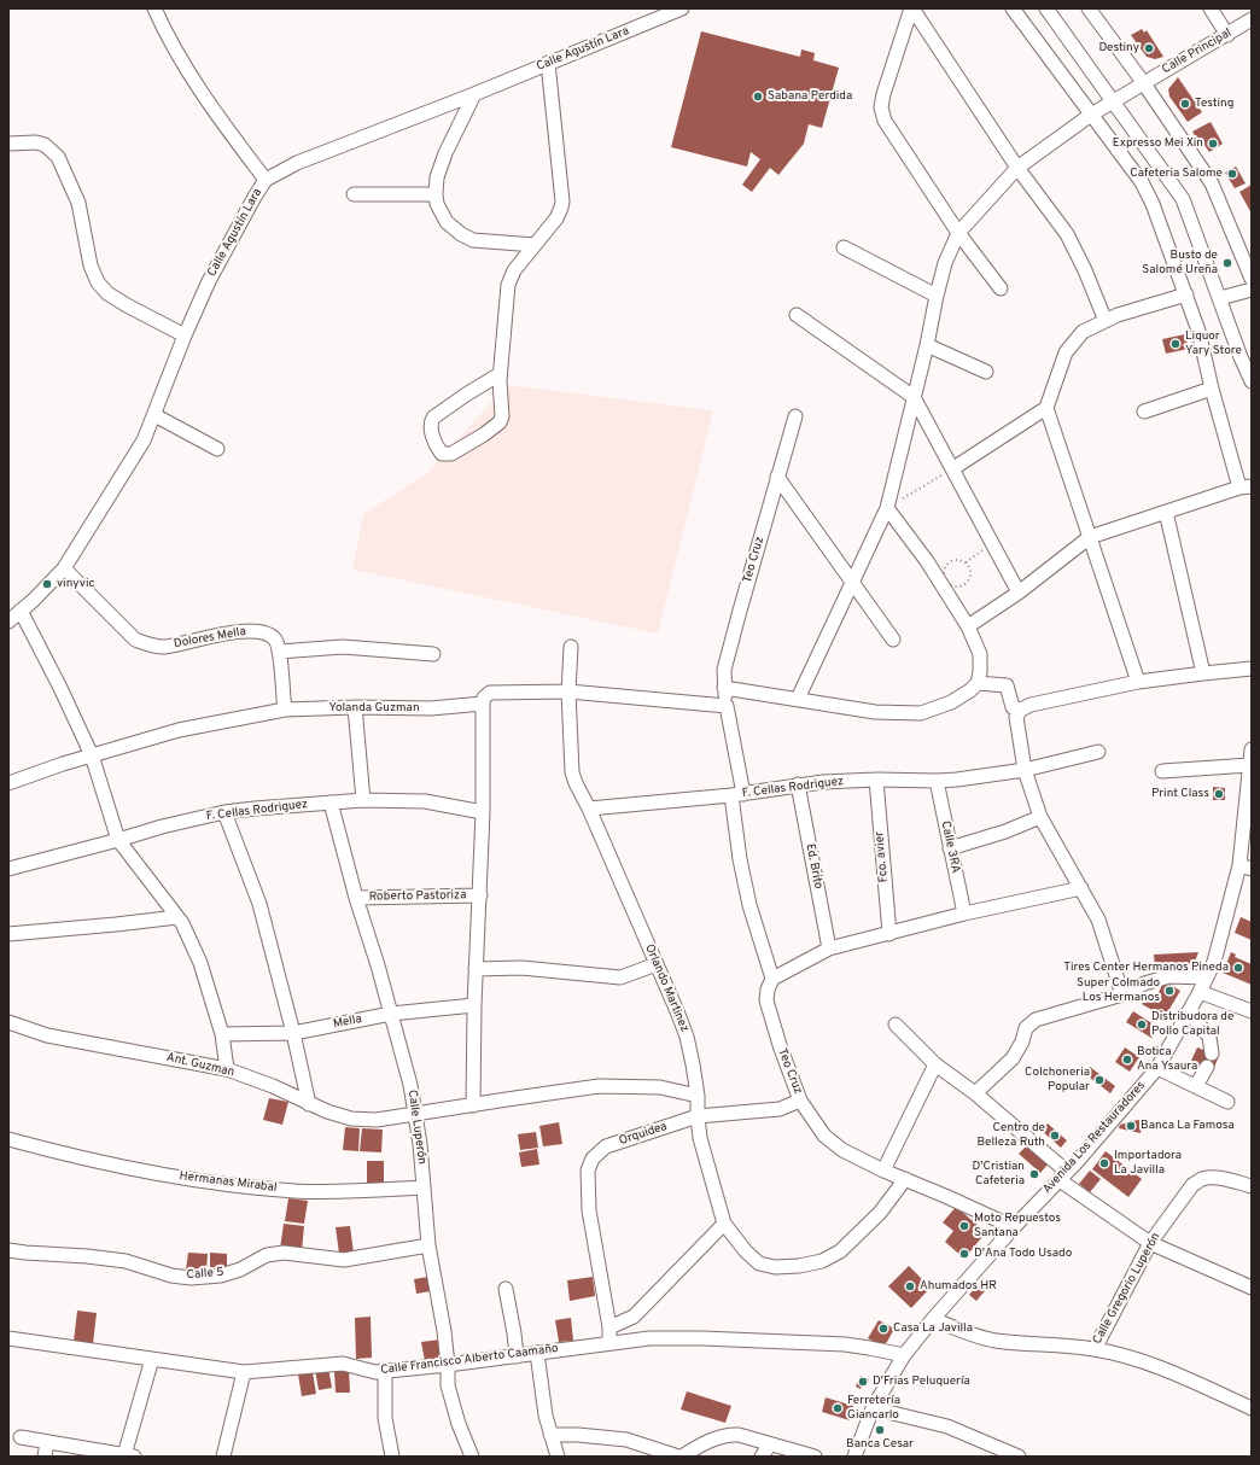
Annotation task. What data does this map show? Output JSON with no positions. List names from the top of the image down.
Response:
{
  "streets": {
    "street": [
      "Calle Agustín Lara",
      "Calle Principal",
      "Teo Cruz",
      "Dolores Mella",
      "Yolanda Guzman",
      "F. Cellas Rodriguez",
      "Calle 3RA",
      "Fco. avier",
      "Ed. Brito",
      "Roberto Pastoriza",
      "Orlando Martinez",
      "Mella",
      "Ant. Guzman",
      "Calle Luperón",
      "Orquidea",
      "Avenida Los Restauradores",
      "Hermanas Mirabal",
      "Calle 5",
      "Calle Gregorio Luperón",
      "Calle Francisco Alberto Caamaño"
    ]
  },
  "crossings": [
    ["Calle Agustín Lara", "Dolores Mella"],
    ["Teo Cruz", "Yolanda Guzman"],
    ["Teo Cruz", "Orlando Martinez"],
    ["Teo Cruz", "Orquidea"],
    ["Teo Cruz", "Avenida Los Restauradores"],
    ["Yolanda Guzman", "Orlando Martinez"],
    ["F. Cellas Rodriguez", "Calle 3RA"],
    ["F. Cellas Rodriguez", "Fco. avier"],
    ["F. Cellas Rodriguez", "Ed. Brito"],
    ["F. Cellas Rodriguez", "Orlando Martinez"],
    ["F. Cellas Rodriguez", "Calle Luperón"],
    ["Roberto Pastoriza", "Calle Luperón"],
    ["Orlando Martinez", "Ant. Guzman"],
    ["Orlando Martinez", "Orquidea"],
    ["Mella", "Calle Luperón"],
    ["Ant. Guzman", "Calle Luperón"],
    ["Calle Luperón", "Hermanas Mirabal"],
    ["Calle Luperón", "Calle 5"],
    ["Calle Luperón", "Calle Francisco Alberto Caamaño"],
    ["Avenida Los Restauradores", "Calle Francisco Alberto Caamaño"]
  ],
  "places": [
    "Destiny",
    "Sabana Perdida",
    "Testing",
    "Expresso Mei Xin",
    "Cafeteria Salome",
    "Busto de Salomé Ureña",
    "Liquor Yary Store",
    "vinyvic",
    "Print Class",
    "Tires Center Hermanos Pineda",
    "Super Colmado Los Hermanos",
    "Distribudora de Pollo Capital",
    "Botica Ana Ysaura",
    "Colchoneria Popular",
    "Banca La Famosa",
    "Centro de Belleza Ruth",
    "Importadora La Javilla",
    "D'Cristian Cafeteria",
    "Moto Repuestos Santana",
    "D'Ana Todo Usado",
    "Ahumados HR",
    "Casa La Javilla",
    "D'Frias Peluquería",
    "Ferretería Giancarlo",
    "Banca Cesar"
  ]
}
